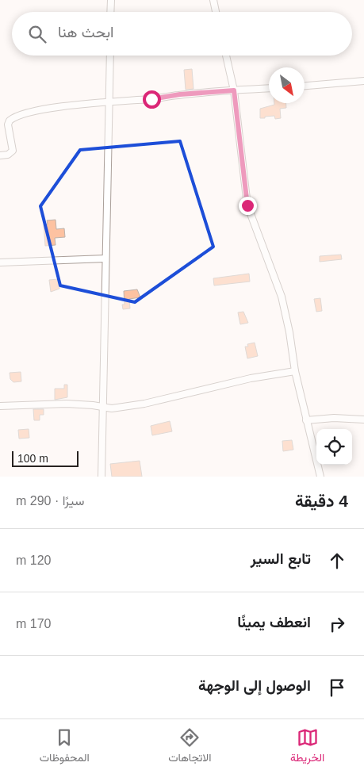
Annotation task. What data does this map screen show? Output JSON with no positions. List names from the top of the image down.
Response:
{
  "scale_bar": "100 m",
  "north": "bottom right",
  "page": {
    "search": "ابحث هنا",
    "scale": "100 m",
    "heading": ["4 دقيقة", "سيرًا · 290 m"],
    "list": [
      ["تابع السير", "120 m"],
      ["انعطف يمينًا", "170 m"],
      "الوصول إلى الوجهة"
    ],
    "nav": ["الخريطة", "الاتجاهات", "المحفوظات"]
  }
}
